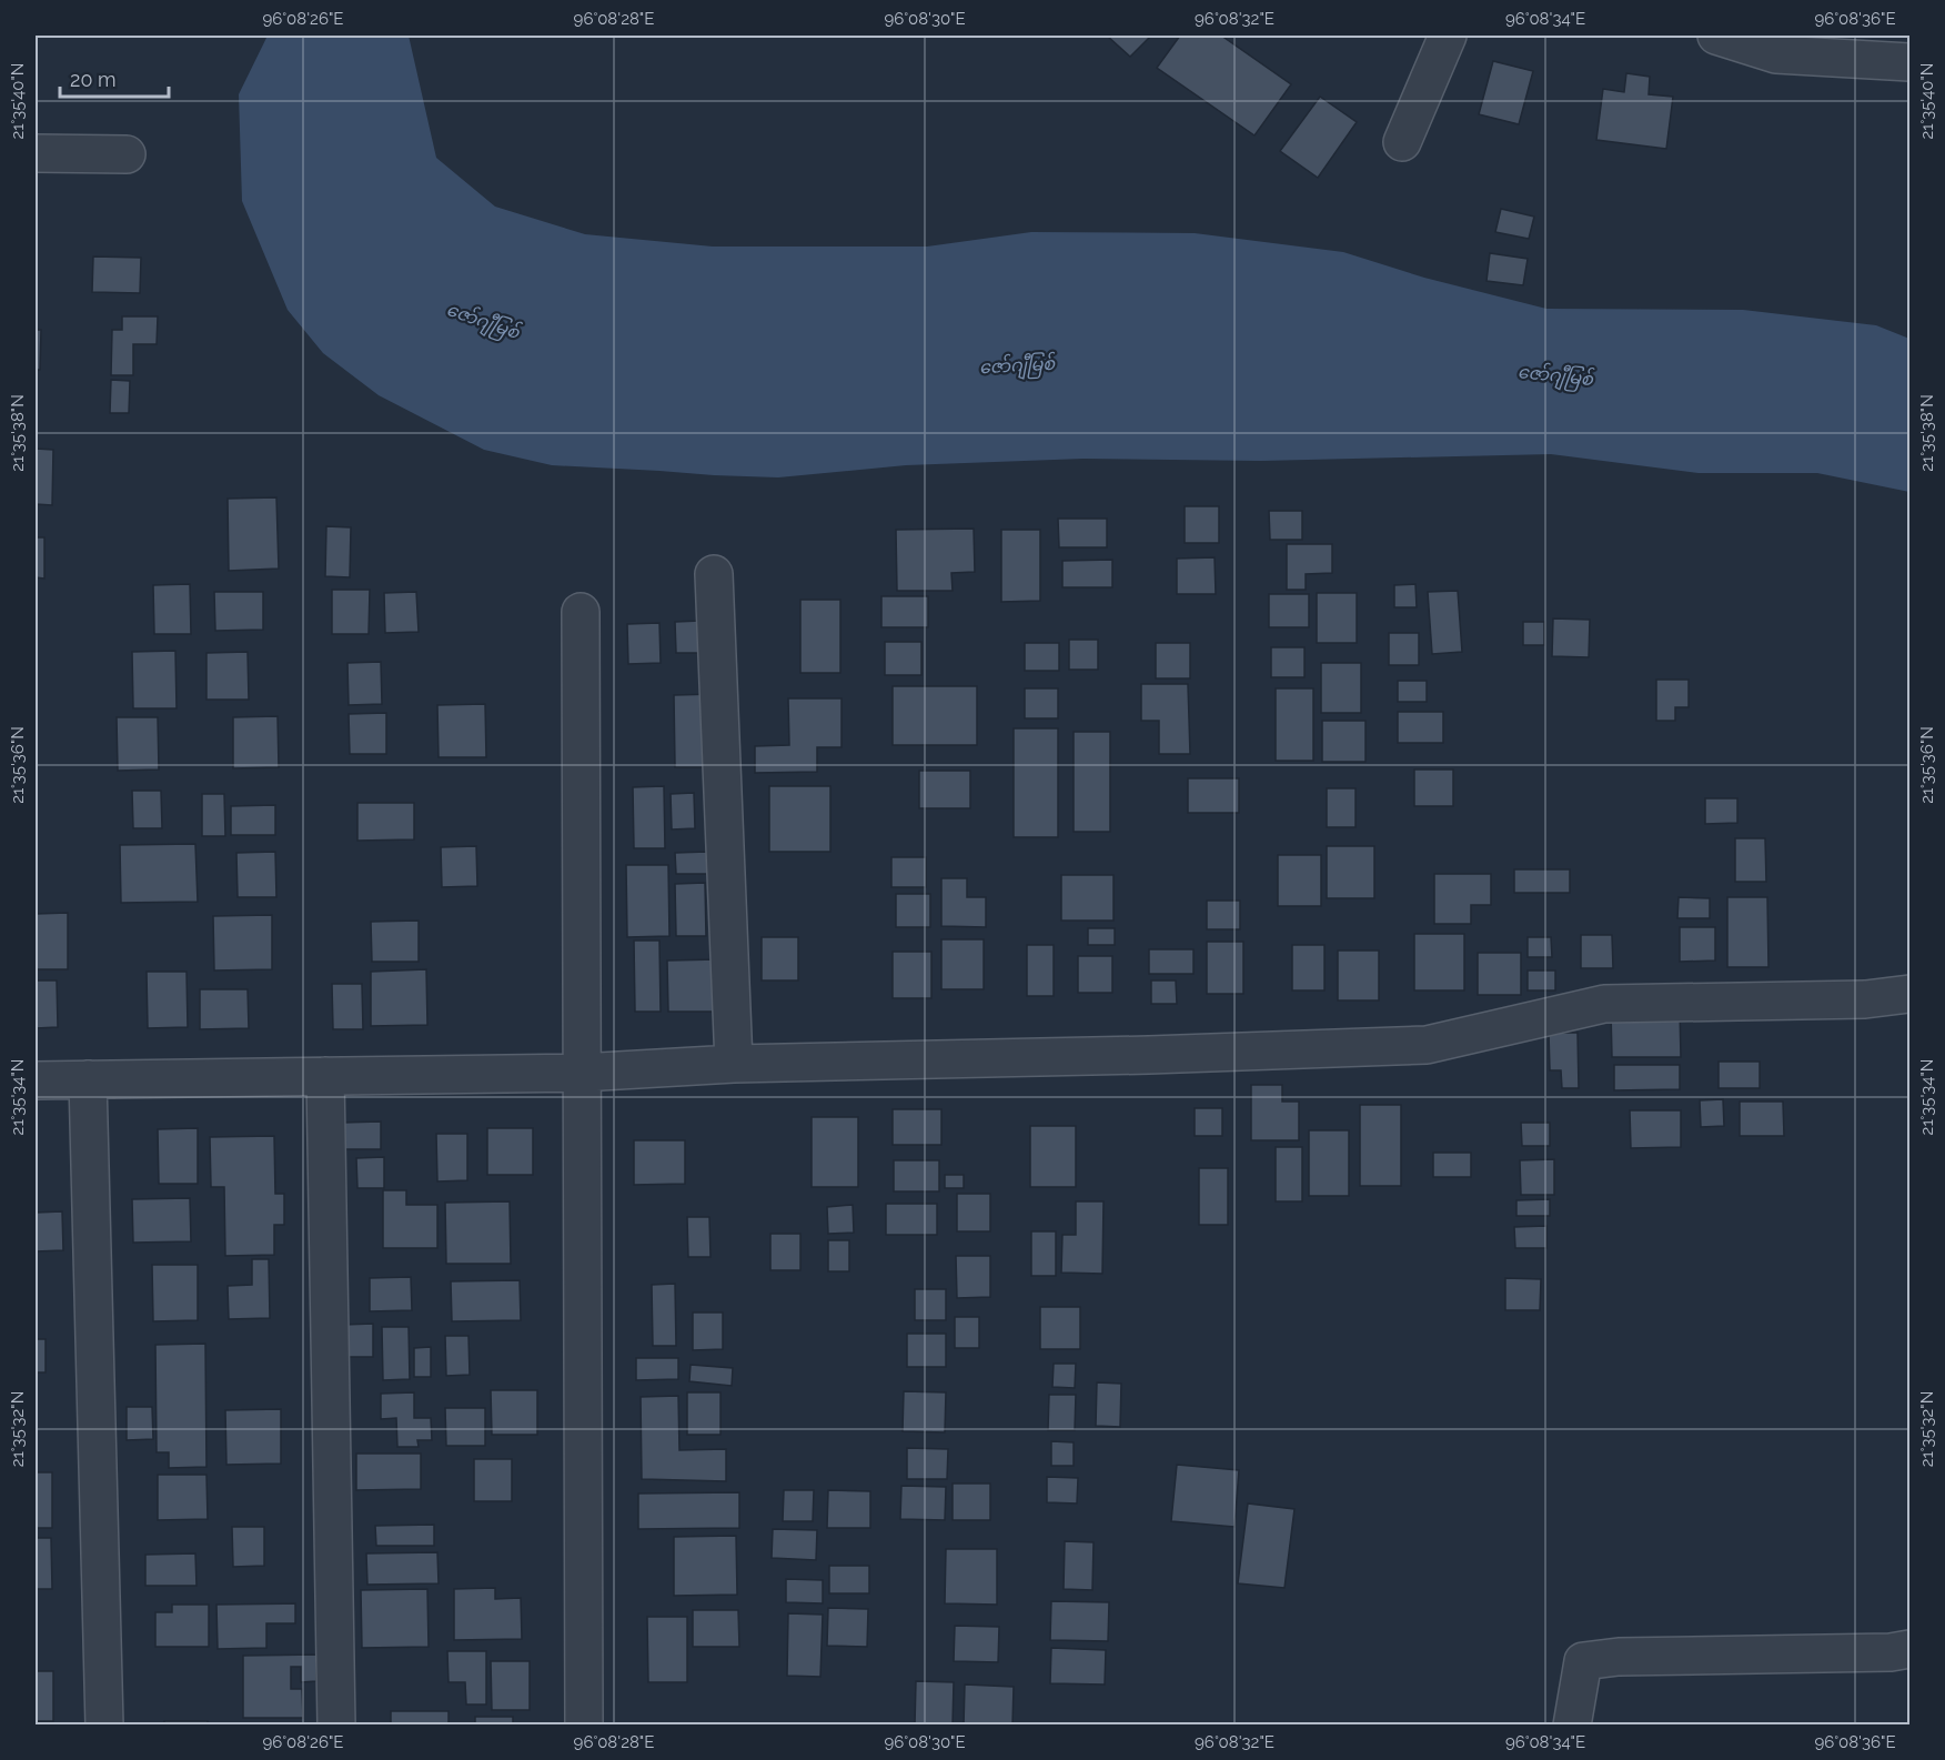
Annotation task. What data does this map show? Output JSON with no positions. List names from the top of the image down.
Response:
{
  "water": ["ဇော်ဂျီမြစ်"],
  "scale_bar": "20 m",
  "coordinates": [
    "96°08'26\"E",
    "96°08'28\"E",
    "96°08'30\"E",
    "96°08'32\"E",
    "96°08'34\"E",
    "96°08'36\"E",
    "21°35'40\"N",
    "21°35'38\"N",
    "21°35'36\"N",
    "21°35'34\"N",
    "21°35'32\"N"
  ]
}
